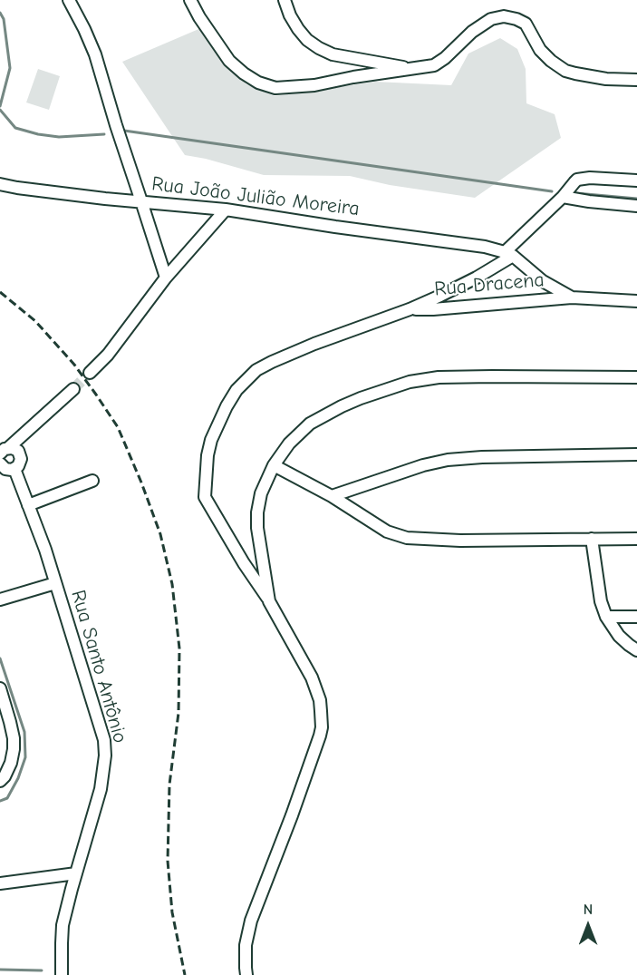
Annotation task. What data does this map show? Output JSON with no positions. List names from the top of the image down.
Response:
{
  "streets": {
    "street": ["Rua João Julião Moreira", "Rua Dracena", "Rua Santo Antônio"]
  },
  "crossings": [
    ["Rua João Julião Moreira", "Rua Dracena"]
  ],
  "north": "top"
}
